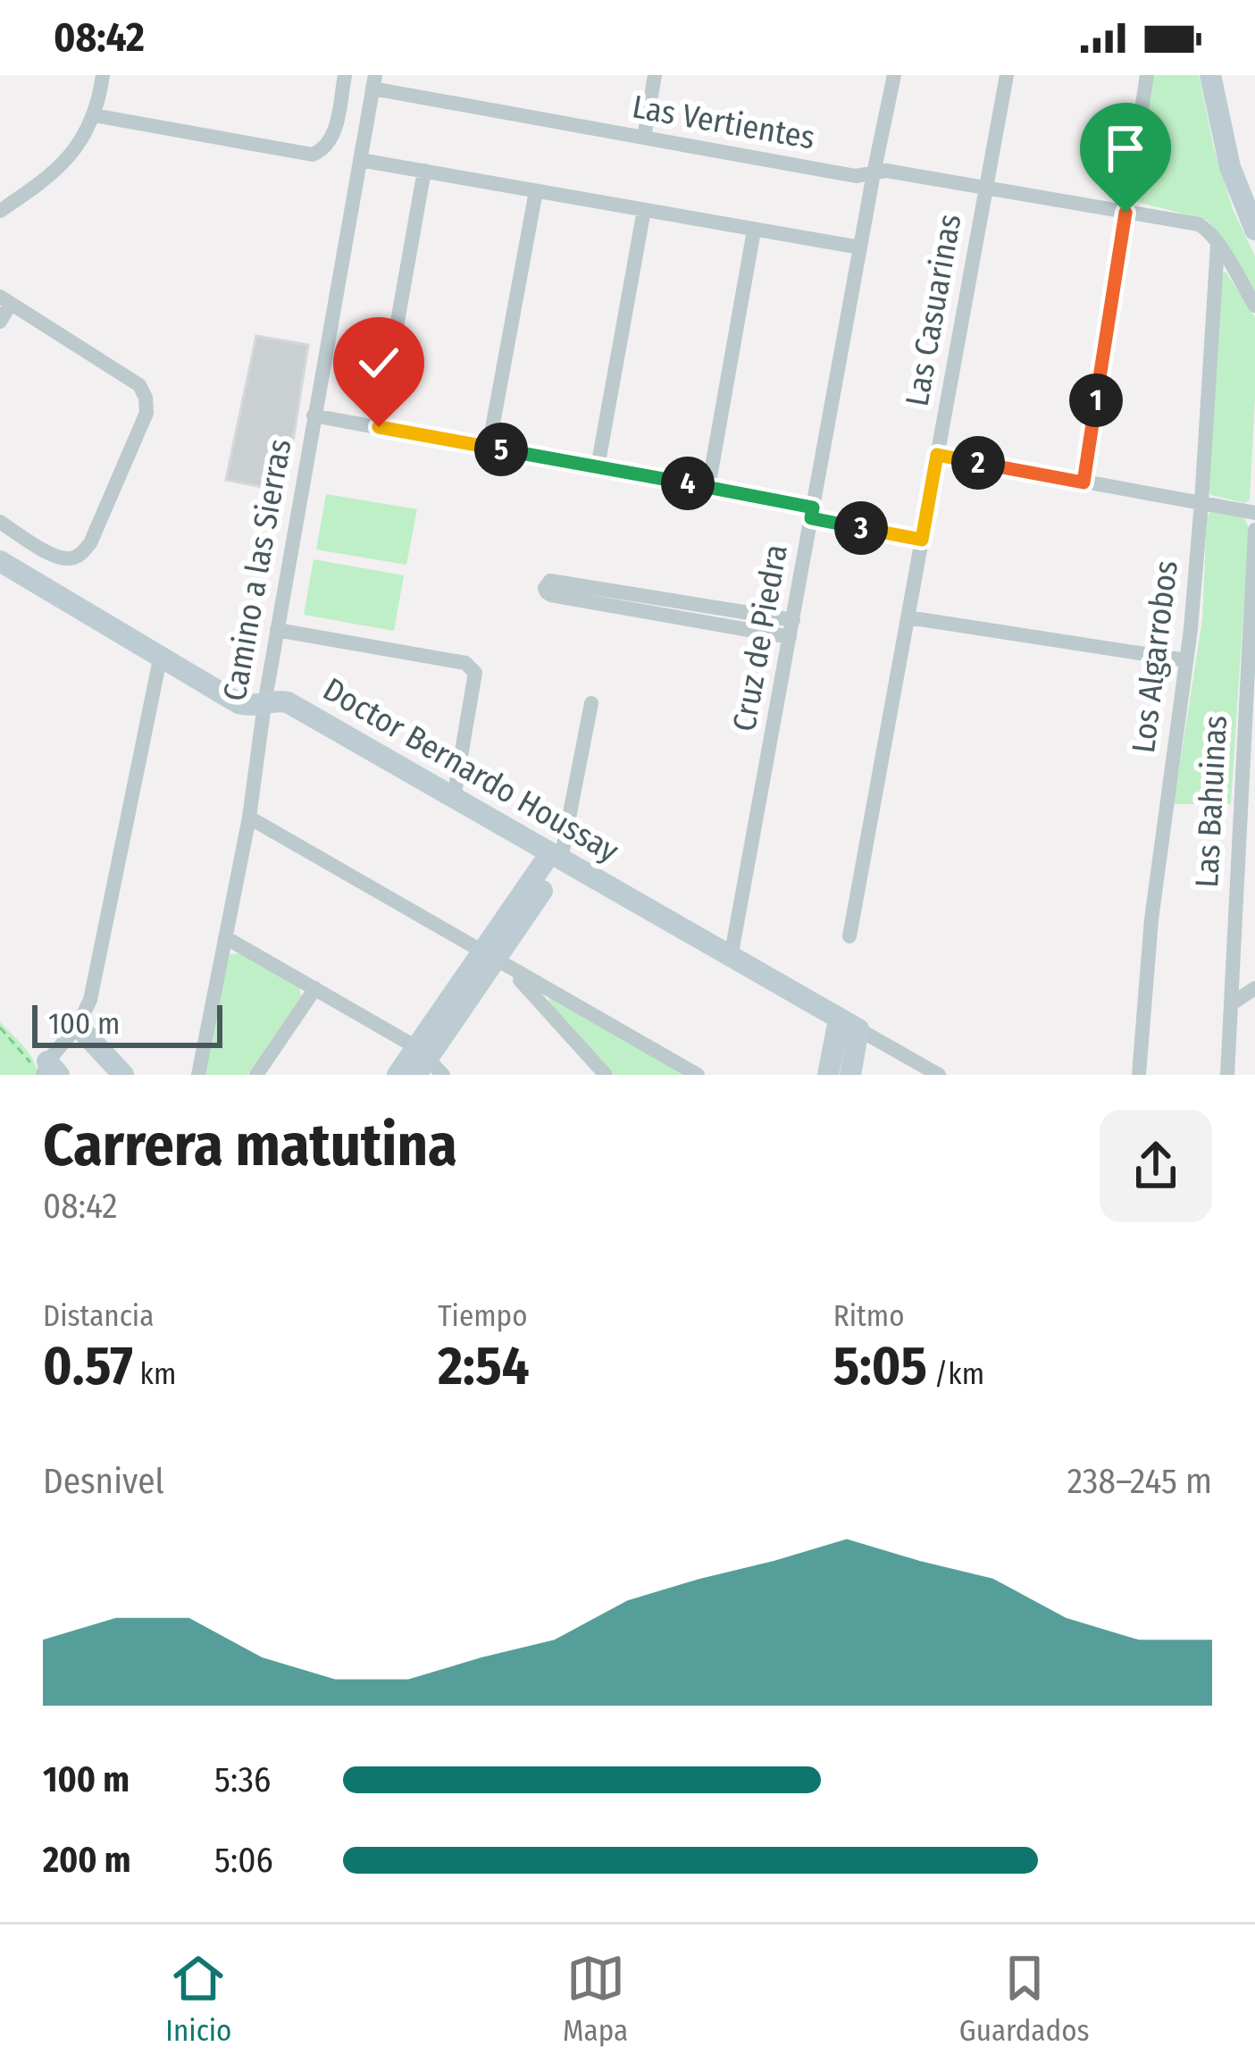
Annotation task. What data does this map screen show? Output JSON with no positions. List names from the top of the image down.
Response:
{
  "streets": {
    "street": [
      "Las Vertientes",
      "Las Casuarinas",
      "Camino a las Sierras",
      "Cruz de Piedra",
      "Los Algarrobos",
      "Doctor Bernardo Houssay",
      "Las Bahuinas"
    ]
  },
  "crossings": [
    ["Las Vertientes", "Las Casuarinas"],
    ["Las Vertientes", "Camino a las Sierras"],
    ["Las Vertientes", "Cruz de Piedra"],
    ["Las Vertientes", "Los Algarrobos"],
    ["Camino a las Sierras", "Doctor Bernardo Houssay"],
    ["Cruz de Piedra", "Doctor Bernardo Houssay"]
  ],
  "scale_bar": "100 m",
  "page": {
    "status": "08:42",
    "pins": [
      "1",
      "5",
      "2",
      "4",
      "3"
    ],
    "scale": "100 m",
    "heading": ["Carrera matutina", "08:42"],
    "stats": [
      ["Distancia", "0.57 km"],
      ["Tiempo", "2:54"],
      ["Ritmo", "5:05 /km"]
    ],
    "chart": ["Desnivel", "238–245 m"],
    "list": [
      {
        "name": "100 m",
        "note": "5:36"
      },
      {
        "name": "200 m",
        "note": "5:06"
      }
    ],
    "tabs": ["Inicio", "Mapa", "Guardados"]
  }
}
